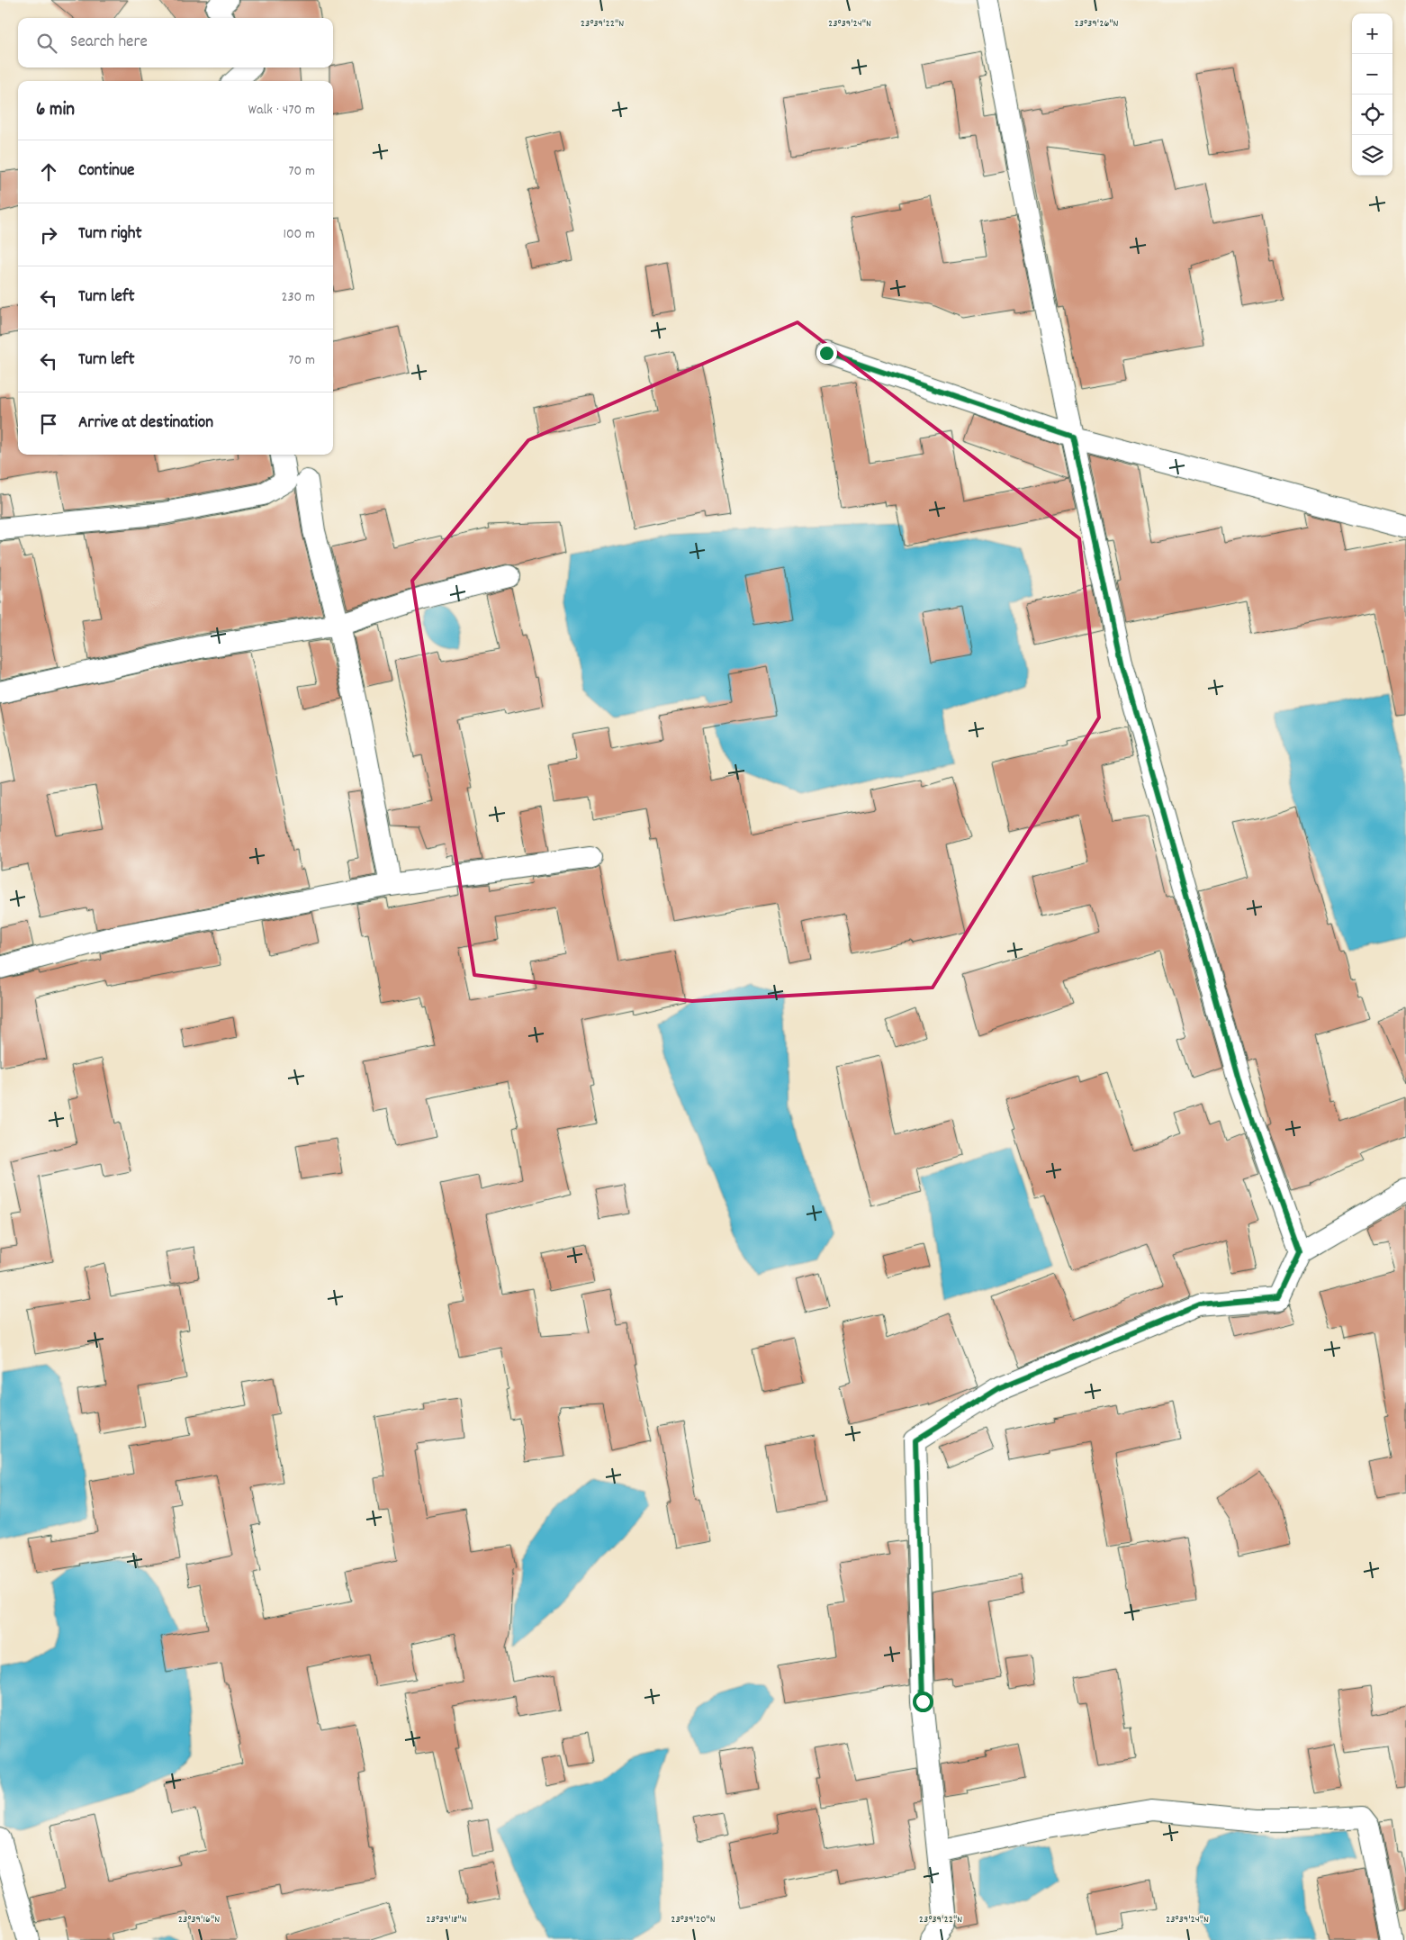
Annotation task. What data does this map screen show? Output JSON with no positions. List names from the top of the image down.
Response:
{
  "page": {
    "map_buttons": ["+", "−"],
    "search": "Search here",
    "heading": ["6 min", "Walk · 470 m"],
    "list": [
      ["Continue", "70 m"],
      ["Turn right", "100 m"],
      ["Turn left", "230 m"],
      ["Turn left", "70 m"],
      "Arrive at destination"
    ]
  },
  "coordinates": [
    "23°39'22\"N",
    "23°39'24\"N",
    "23°39'26\"N",
    "23°39'16\"N",
    "23°39'18\"N",
    "23°39'20\"N"
  ]
}
